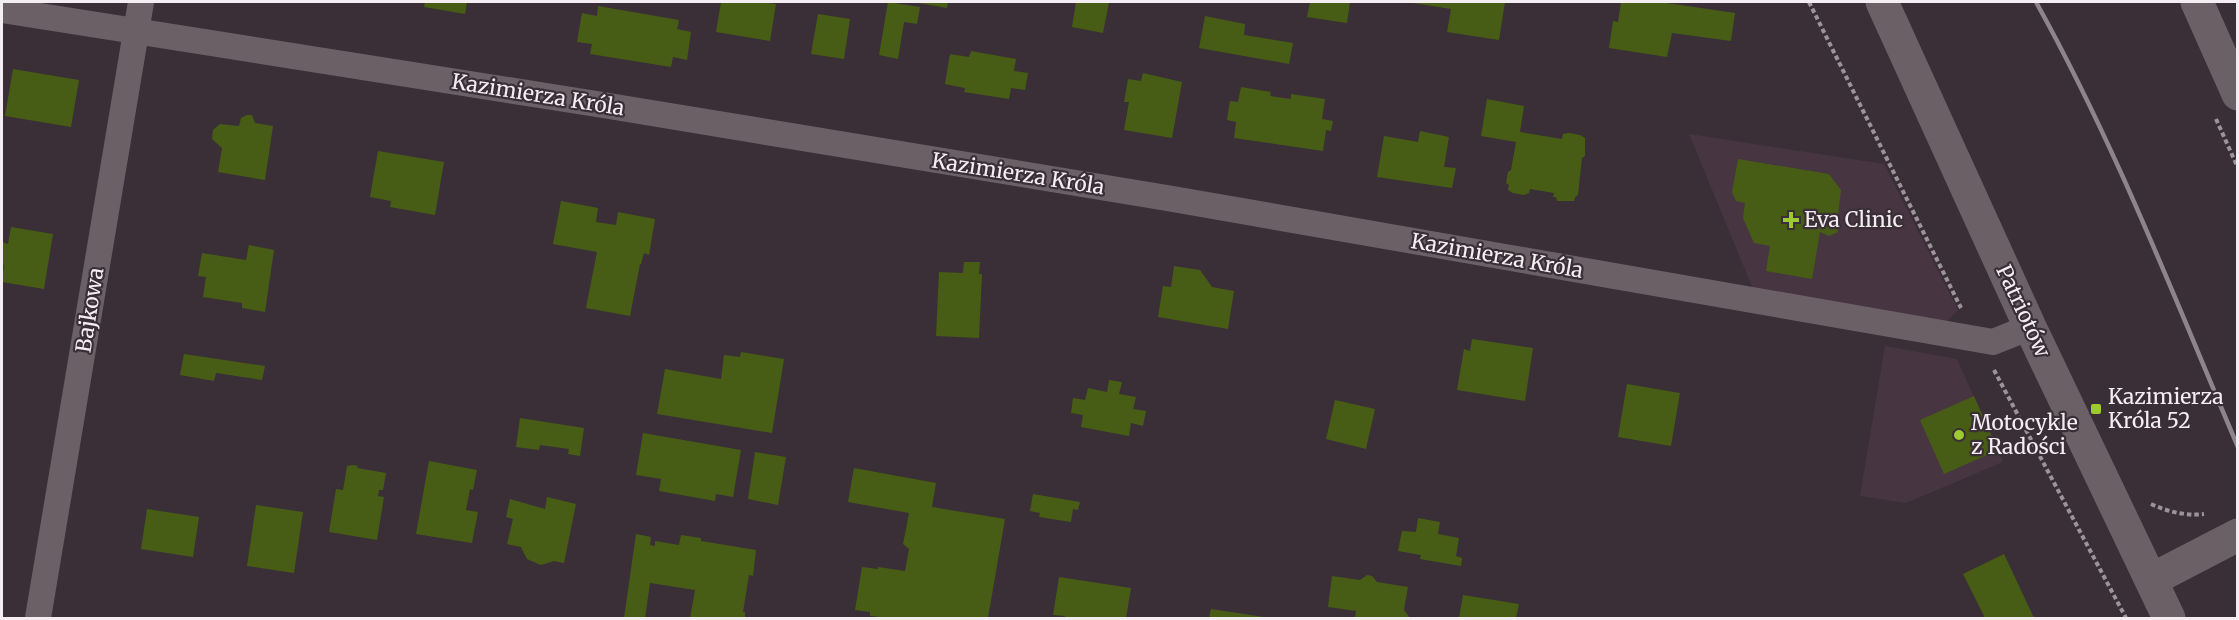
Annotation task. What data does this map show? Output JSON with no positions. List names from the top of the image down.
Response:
{
  "streets": {
    "main road": ["Patriotów"],
    "street": ["Kazimierza Króla", "Bajkowa"]
  },
  "crossings": [
    ["Kazimierza Króla", "Bajkowa"],
    ["Kazimierza Króla", "Patriotów"]
  ],
  "places": {
    "health": ["Eva Clinic"],
    "transit": ["Kazimierza Króla 52"],
    "other": ["Motocykle z Radości"]
  }
}
